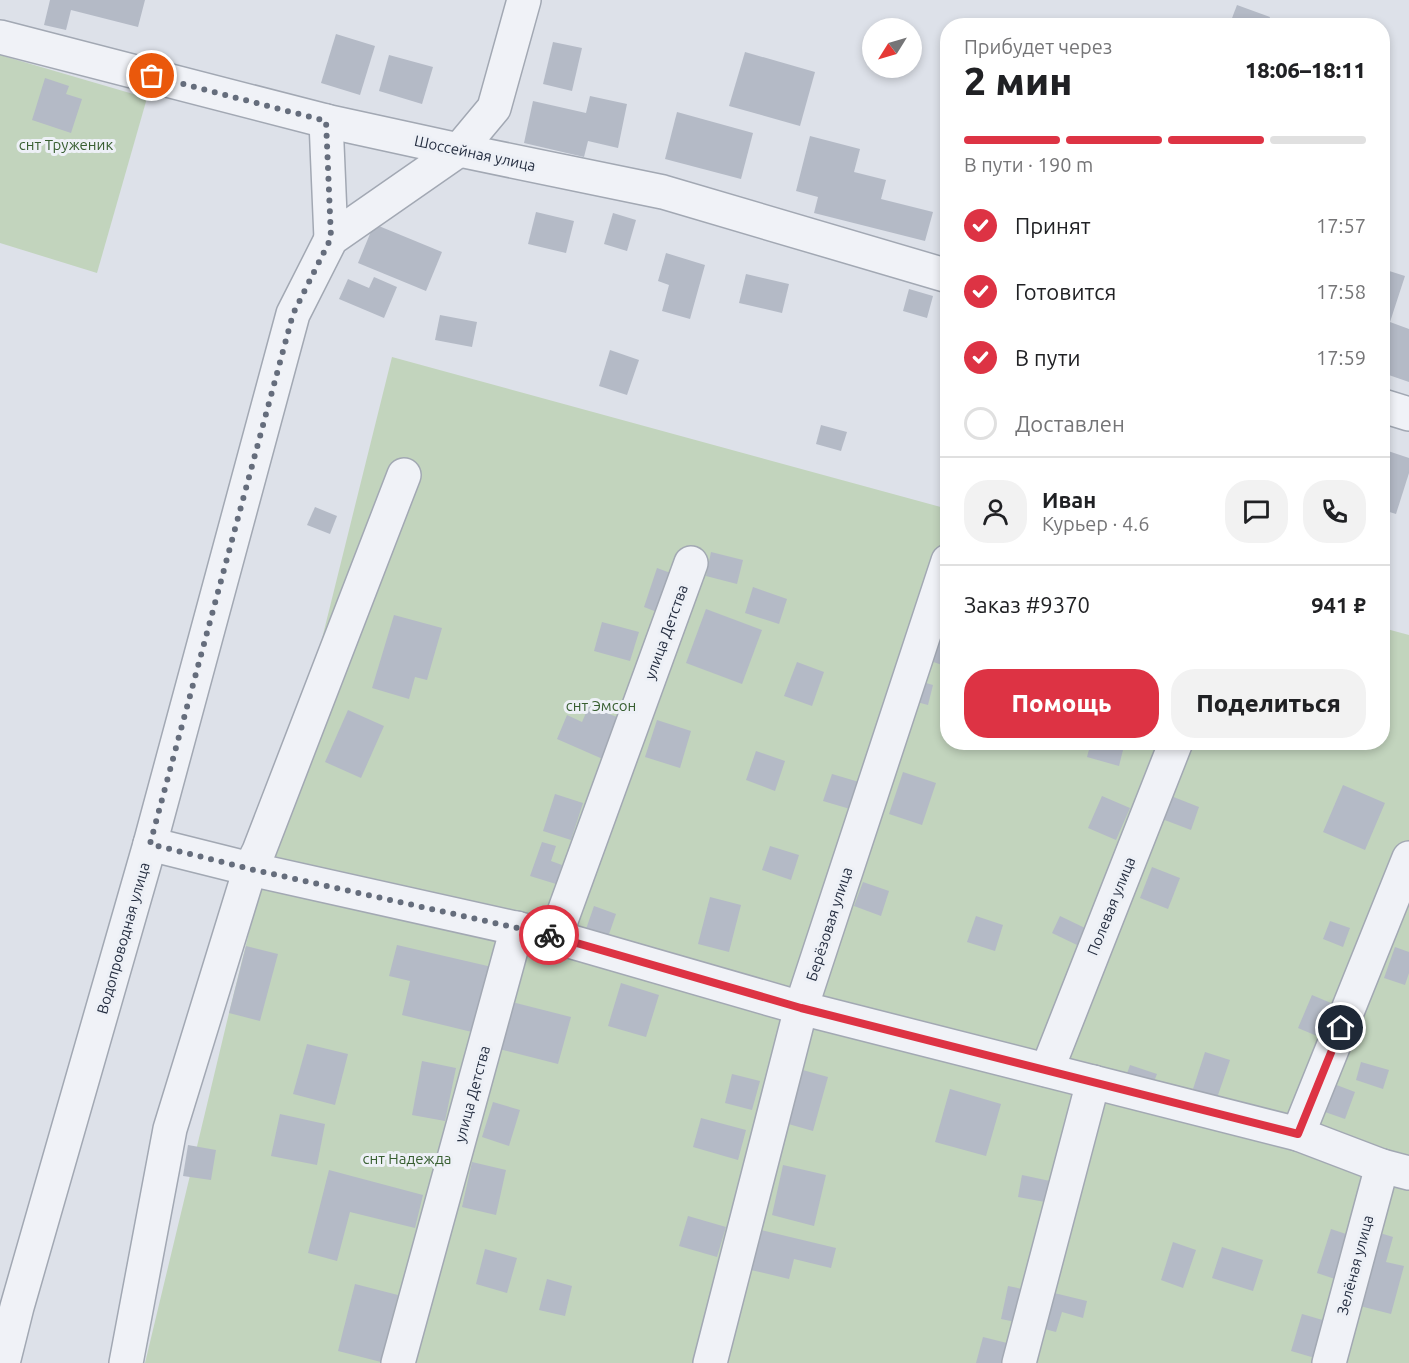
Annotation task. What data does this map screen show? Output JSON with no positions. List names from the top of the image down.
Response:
{
  "streets": {
    "street": [
      "Шоссейная улица",
      "улица Детства",
      "Полевая улица",
      "Берёзовая улица",
      "Водопроводная улица",
      "Зелёная улица"
    ]
  },
  "crossings": [
    ["Шоссейная улица", "Водопроводная улица"]
  ],
  "parks": ["снт Труженик", "снт Эмсон", "снт Надежда"],
  "north": "bottom left",
  "page": {
    "heading": ["2 мин", "Прибудет через", "18:06–18:11"],
    "panel": [
      "Иван",
      "Курьер · 4.6",
      "Заказ #9370",
      "941 ₽"
    ],
    "bar": "В пути · 190 m",
    "list": [
      ["Принят", "17:57"],
      ["Готовится", "17:58"],
      ["В пути", "17:59"],
      "Доставлен"
    ],
    "buttons": ["Помощь", "Поделиться"]
  }
}
